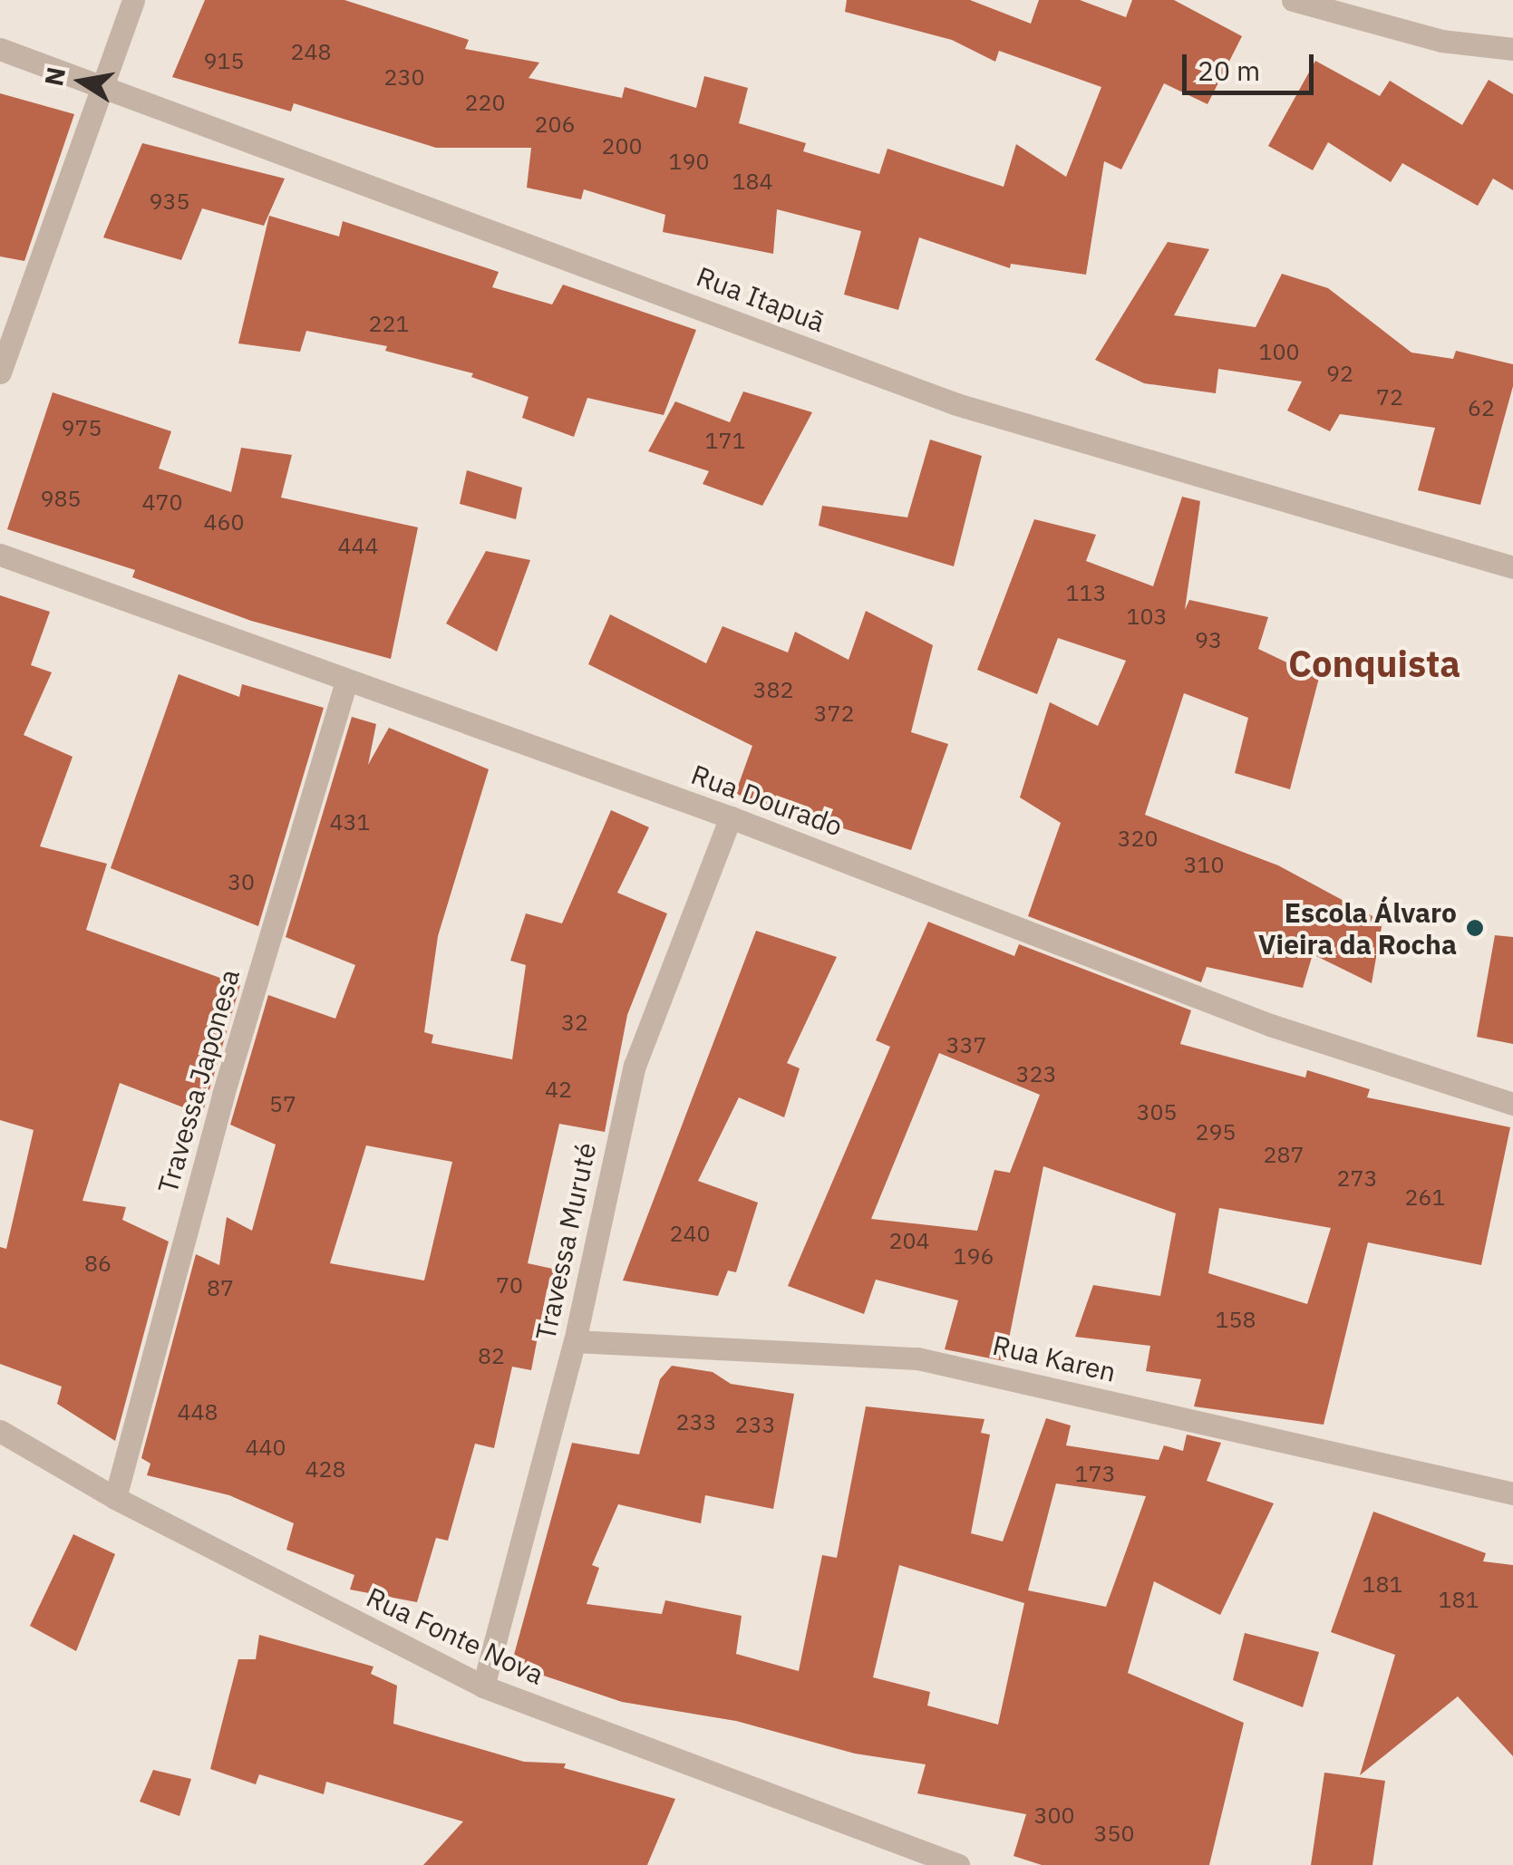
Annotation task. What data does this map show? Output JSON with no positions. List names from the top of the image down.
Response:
{
  "streets": {
    "street": [
      "Rua Itapuã",
      "Rua Dourado",
      "Travessa Japonesa",
      "Travessa Muruté",
      "Rua Karen",
      "Rua Fonte Nova"
    ]
  },
  "crossings": [
    ["Rua Dourado", "Travessa Japonesa"],
    ["Rua Dourado", "Travessa Muruté"],
    ["Travessa Japonesa", "Rua Fonte Nova"],
    ["Travessa Muruté", "Rua Karen"],
    ["Travessa Muruté", "Rua Fonte Nova"]
  ],
  "districts": ["Conquista"],
  "places": ["Escola Álvaro Vieira da Rocha"],
  "house_numbers": [
    "248",
    "915",
    "230",
    "220",
    "206",
    "200",
    "190",
    "184",
    "935",
    "221",
    "100",
    "92",
    "72",
    "62",
    "975",
    "171",
    "985",
    "470",
    "460",
    "444",
    "113",
    "103",
    "93",
    "382",
    "372",
    "431",
    "320",
    "310",
    "30",
    "32",
    "337",
    "323",
    "42",
    "57",
    "305",
    "295",
    "287",
    "273",
    "261",
    "240",
    "204",
    "196",
    "86",
    "70",
    "87",
    "158",
    "82",
    "448",
    "233",
    "233",
    "440",
    "428",
    "173",
    "181",
    "181",
    "300",
    "350"
  ],
  "scale_bar": "20 m",
  "north": "left"
}
